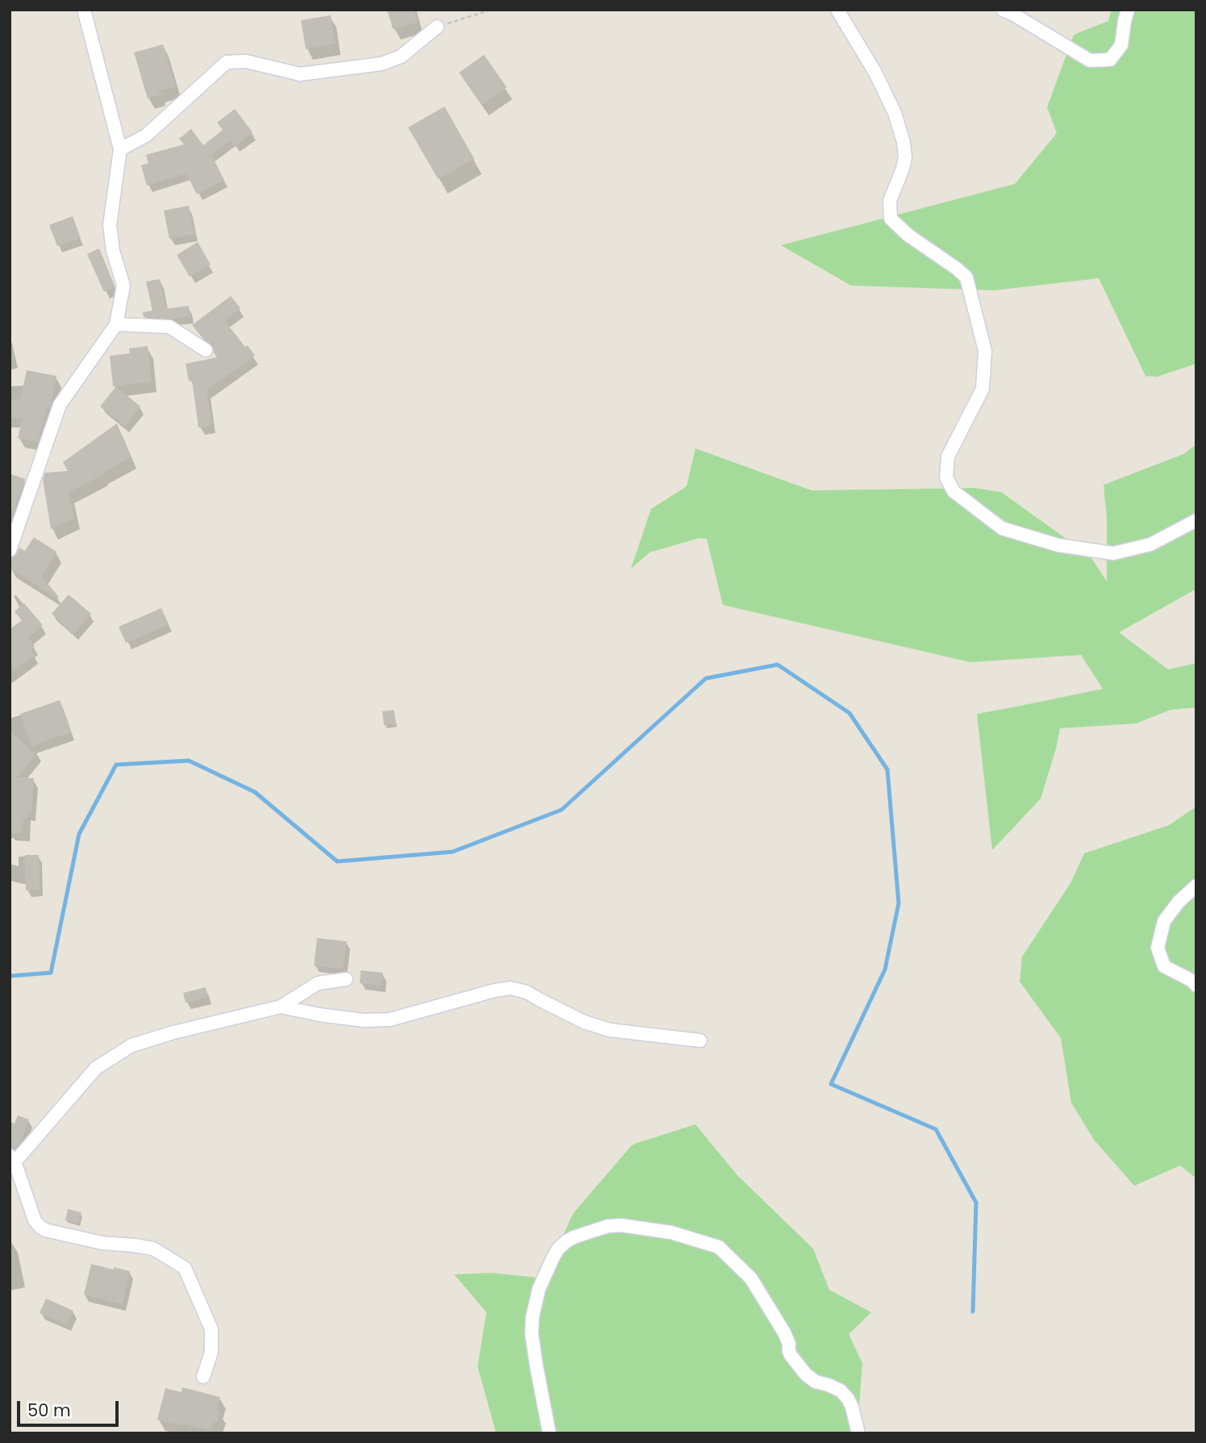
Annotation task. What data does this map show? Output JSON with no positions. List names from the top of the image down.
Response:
{
  "scale_bar": "50 m"
}
